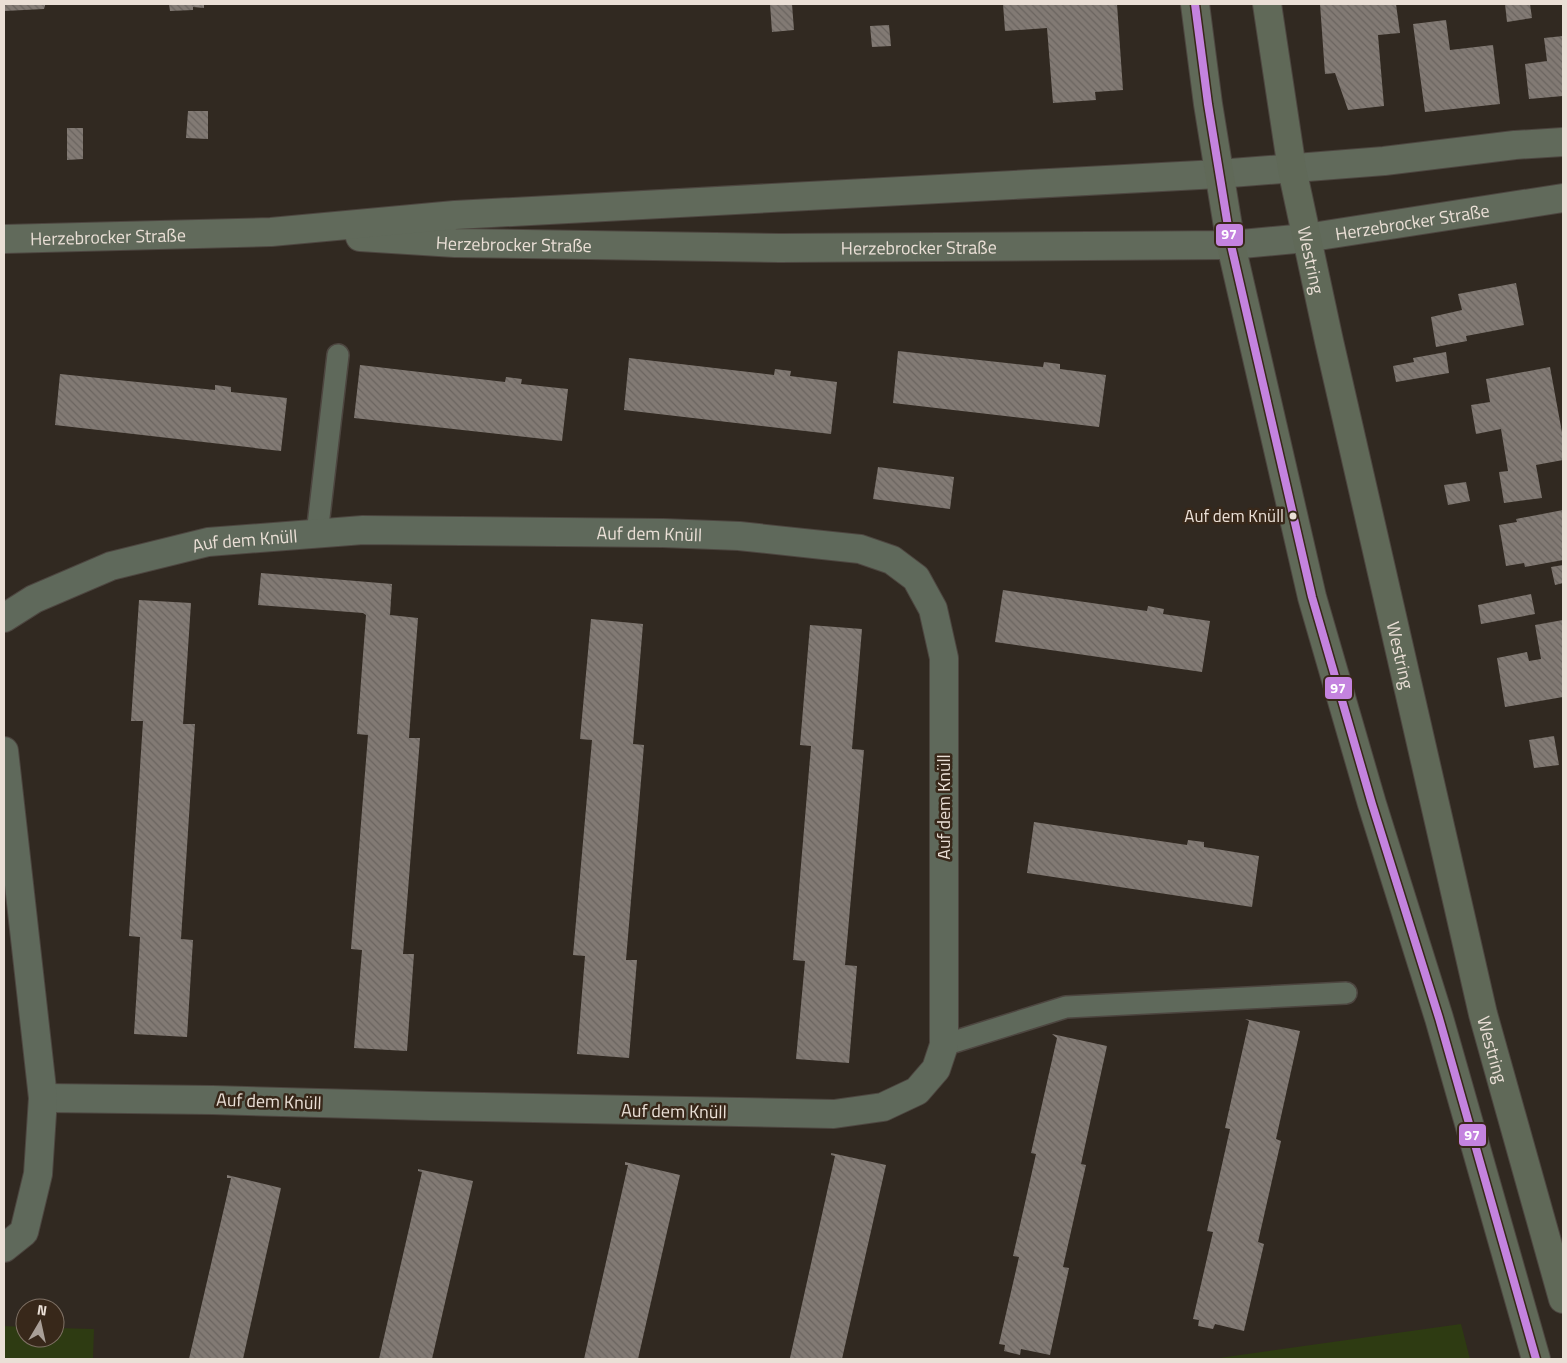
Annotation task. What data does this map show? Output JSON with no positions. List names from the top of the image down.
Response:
{
  "streets": {
    "main road": ["Herzebrocker Straße", "Westring"],
    "street": ["Auf dem Knüll"]
  },
  "crossings": [
    ["Herzebrocker Straße", "Westring"]
  ],
  "places": ["Auf dem Knüll"],
  "lines": ["transit line 97"],
  "north": "top"
}
